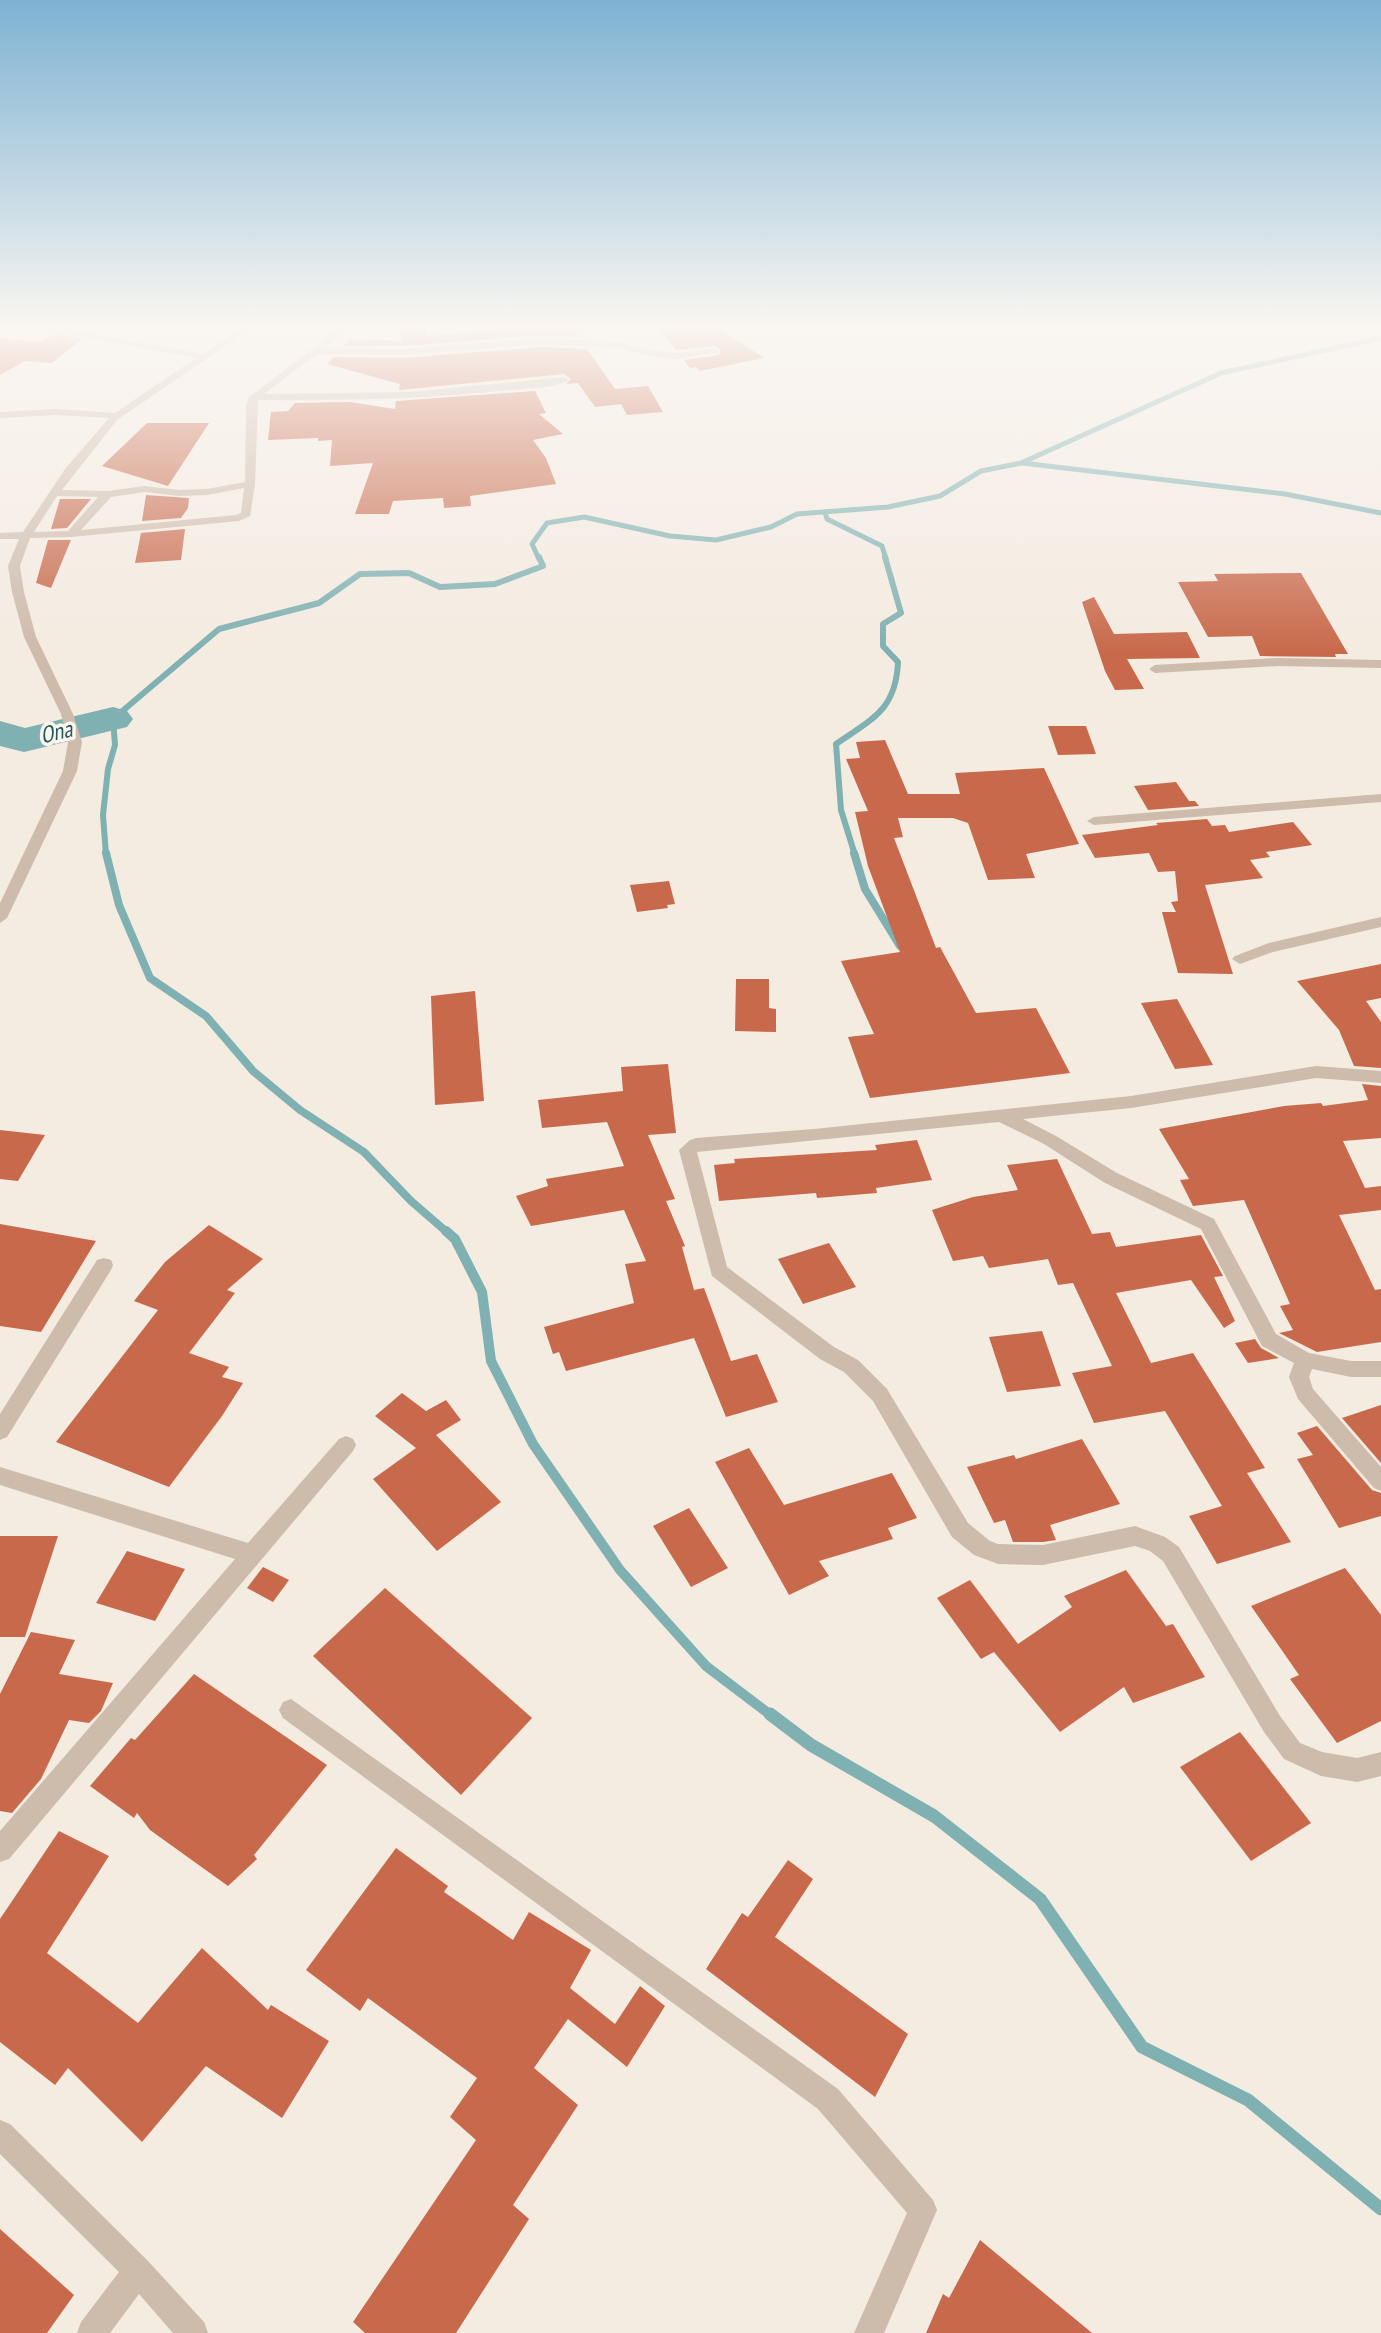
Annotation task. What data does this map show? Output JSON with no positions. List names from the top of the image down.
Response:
{
  "water": ["Ona"]
}
